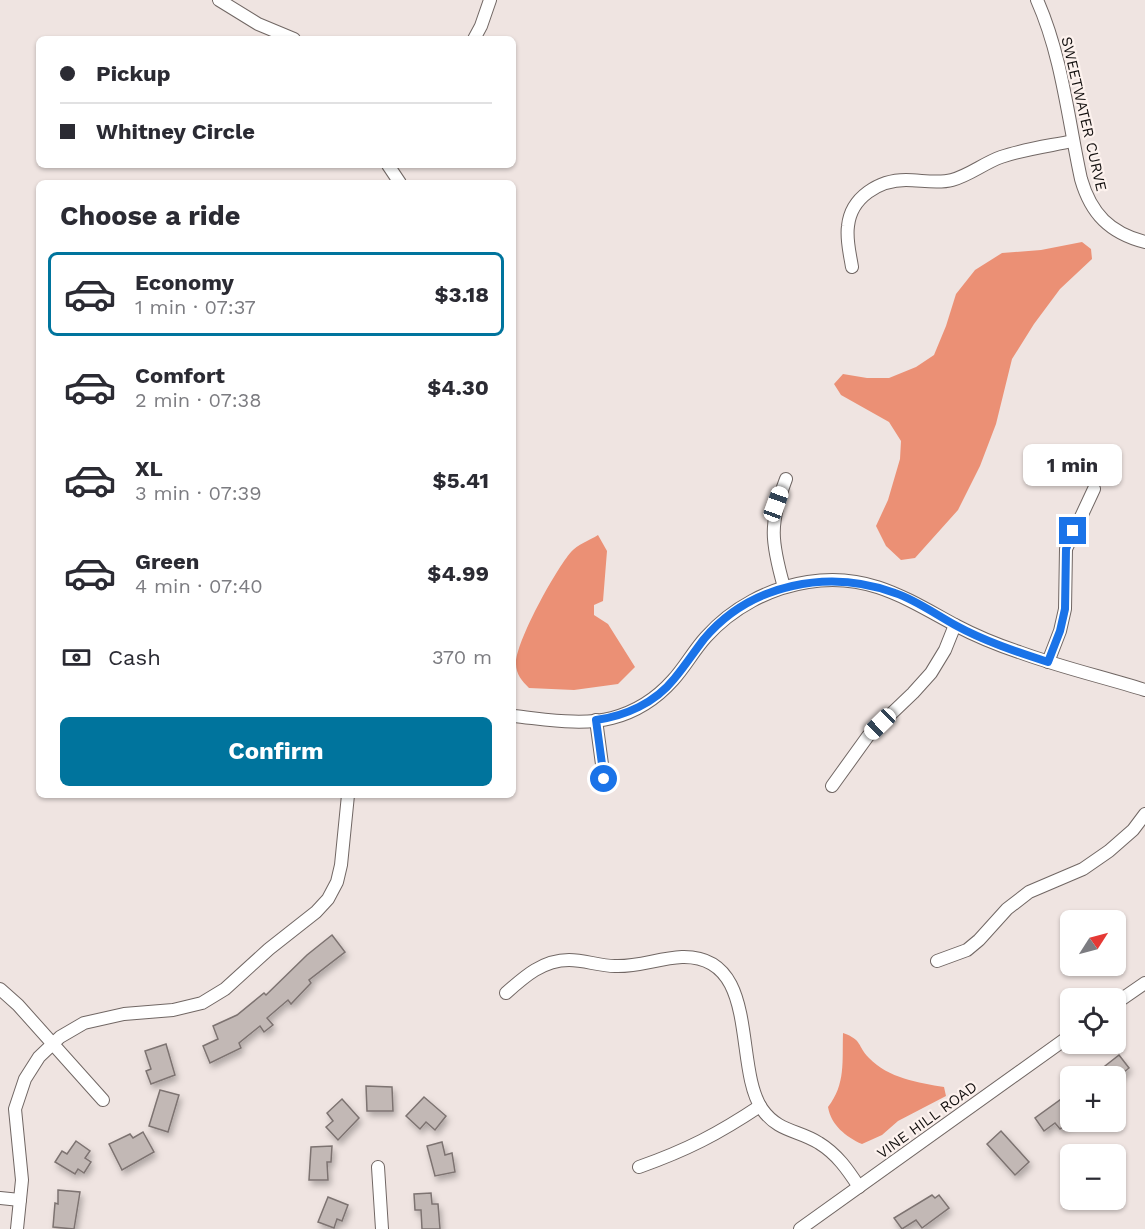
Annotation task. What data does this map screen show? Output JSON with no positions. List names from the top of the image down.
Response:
{
  "streets": {
    "street": ["SWEETWATER CURVE", "VINE HILL ROAD"]
  },
  "north": "top right",
  "page": {
    "banner": ["Pickup", "Whitney Circle"],
    "heading": "Choose a ride",
    "list": [
      {
        "name": "Economy",
        "note": "1 min · 07:37",
        "value": "$3.18"
      },
      {
        "name": "Comfort",
        "note": "2 min · 07:38",
        "value": "$4.30"
      },
      {
        "name": "XL",
        "note": "3 min · 07:39",
        "value": "$5.41"
      },
      {
        "name": "Green",
        "note": "4 min · 07:40",
        "value": "$4.99"
      }
    ],
    "bubble": "1 min",
    "pay": ["Cash", "370 m"],
    "buttons": "Confirm",
    "map_buttons": ["+", "−"]
  }
}
